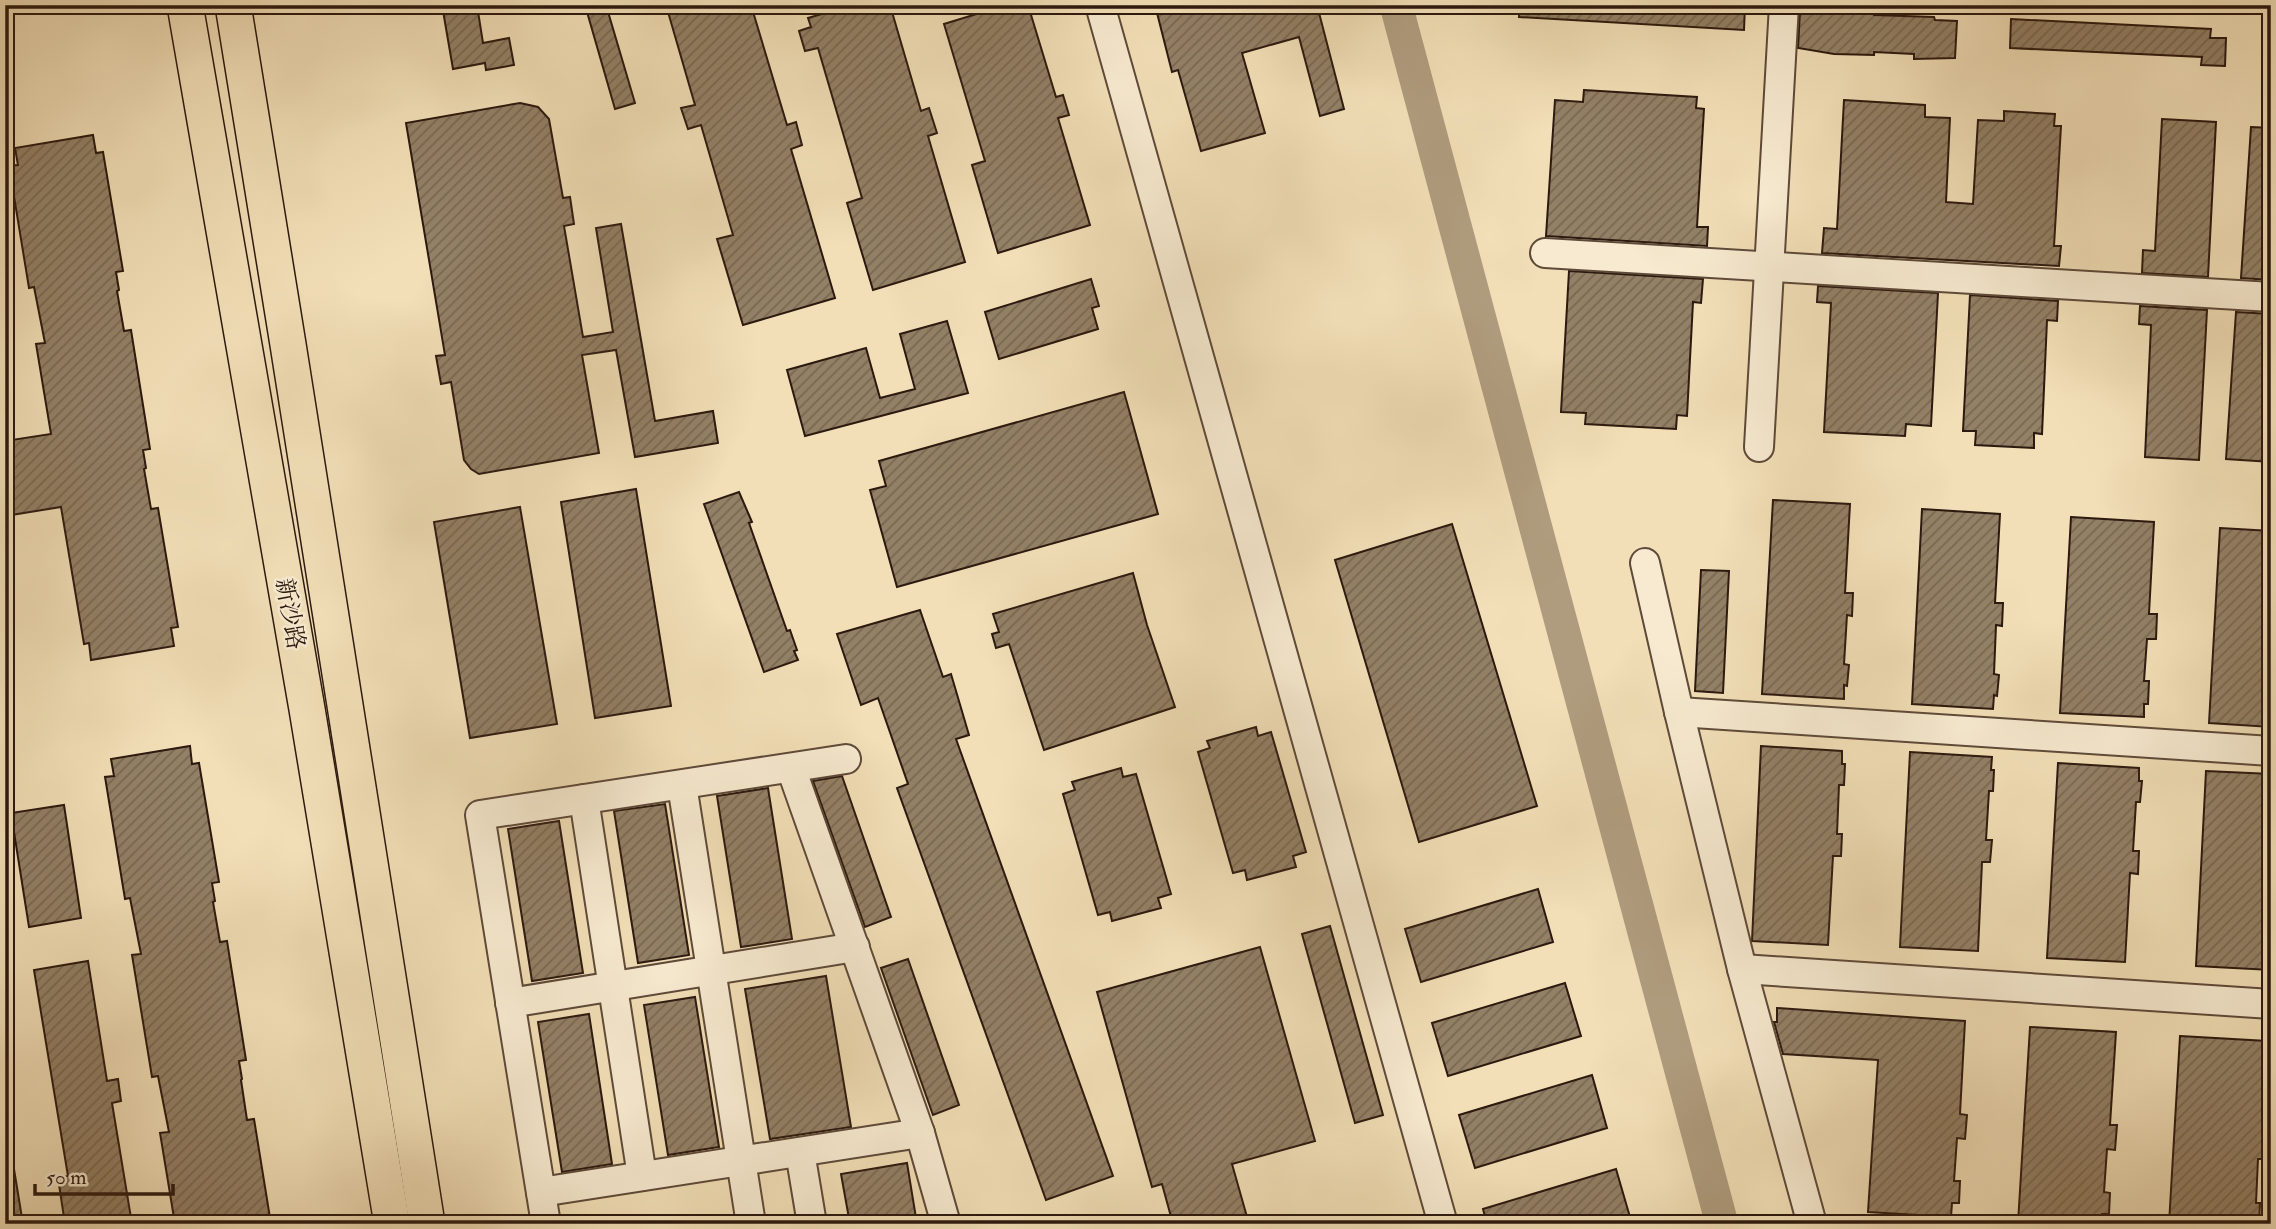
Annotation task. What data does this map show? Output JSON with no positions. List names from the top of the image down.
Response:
{
  "streets": {
    "main road": ["新沙路"]
  },
  "scale_bar": "50 m"
}
